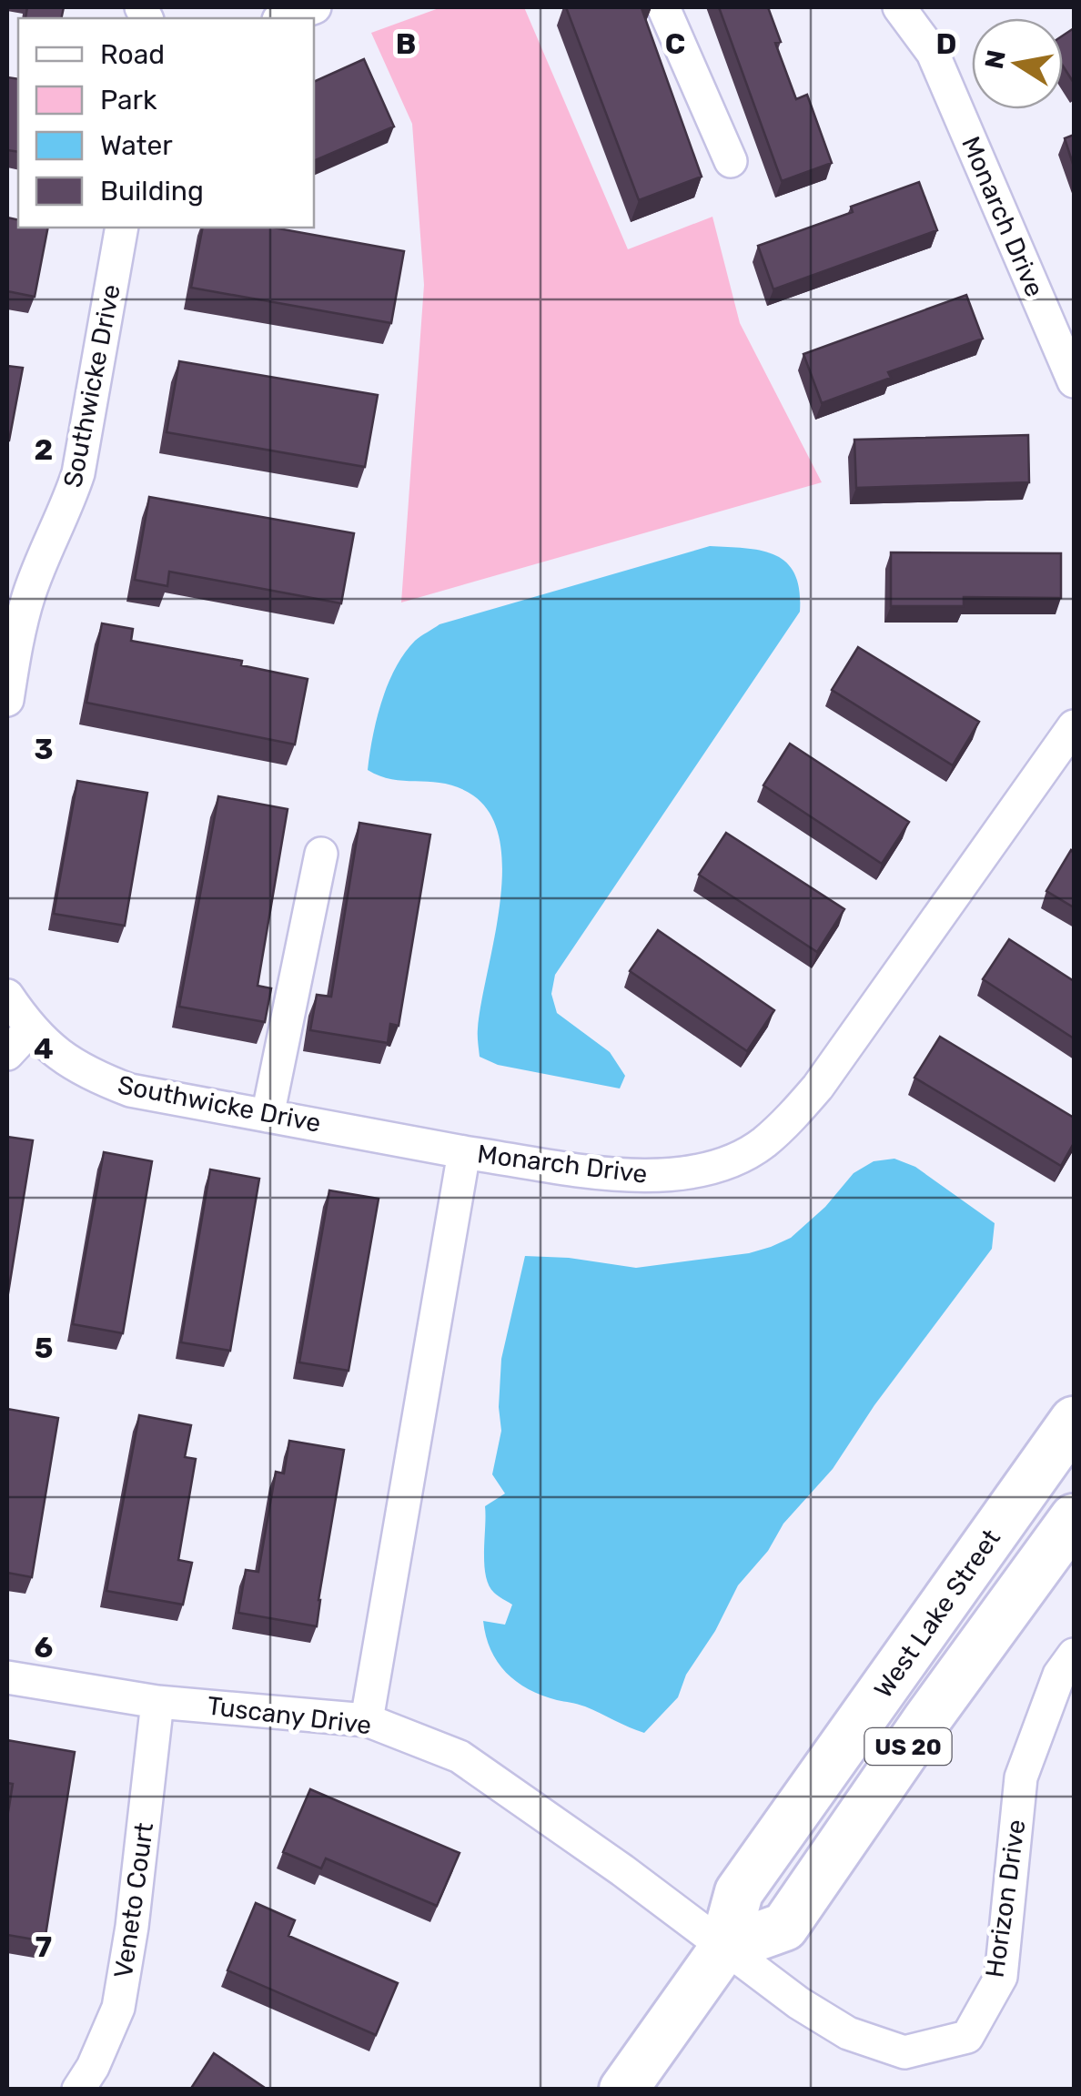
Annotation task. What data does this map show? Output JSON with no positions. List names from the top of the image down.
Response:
{
  "streets": {
    "highway": ["West Lake Street", "US 20"],
    "street": [
      "Monarch Drive",
      "Southwicke Drive",
      "Tuscany Drive",
      "Horizon Drive",
      "Veneto Court"
    ]
  },
  "crossings": [
    ["Monarch Drive", "Southwicke Drive"],
    ["Monarch Drive", "Tuscany Drive"],
    ["West Lake Street", "Tuscany Drive"],
    ["West Lake Street", "Horizon Drive"],
    ["Tuscany Drive", "Horizon Drive"],
    ["Tuscany Drive", "Veneto Court"]
  ],
  "legend": [
    "Road",
    "Park",
    "Water",
    "Building"
  ],
  "north": "left",
  "grid": {
    "columns": ["B", "C", "D"],
    "rows": [
      "2",
      "3",
      "4",
      "5",
      "6",
      "7"
    ]
  }
}
